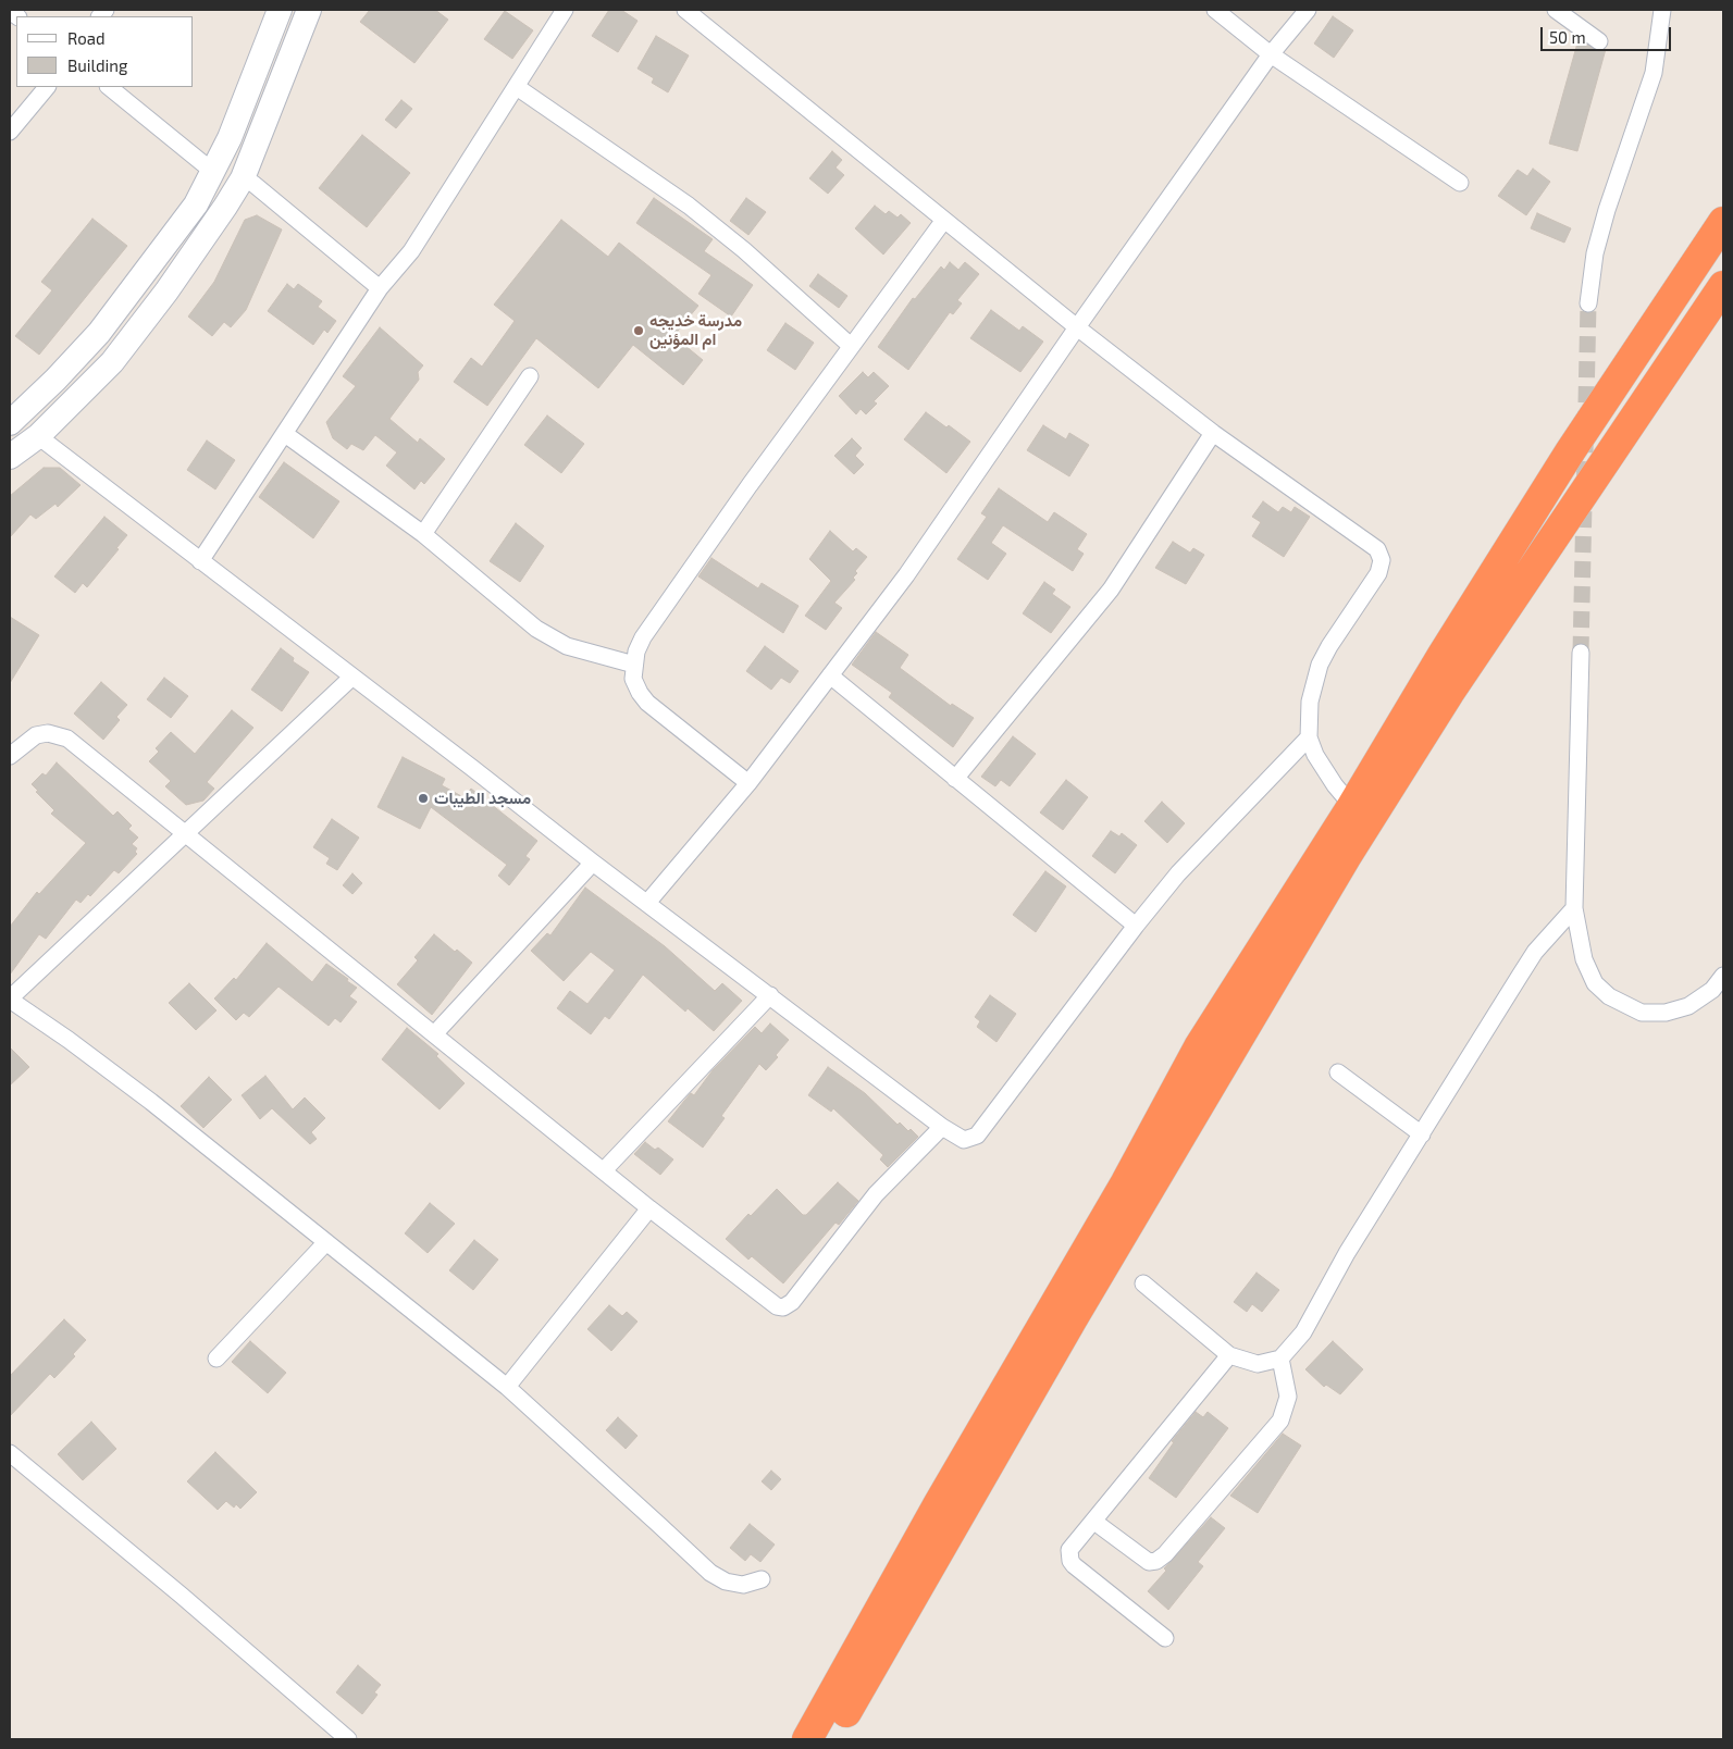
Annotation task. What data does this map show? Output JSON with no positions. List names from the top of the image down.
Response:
{
  "places": ["مدرسة خديجه ام المؤنين", "مسجد الطيبات"],
  "legend": ["Road", "Building"],
  "scale_bar": "50 m"
}
